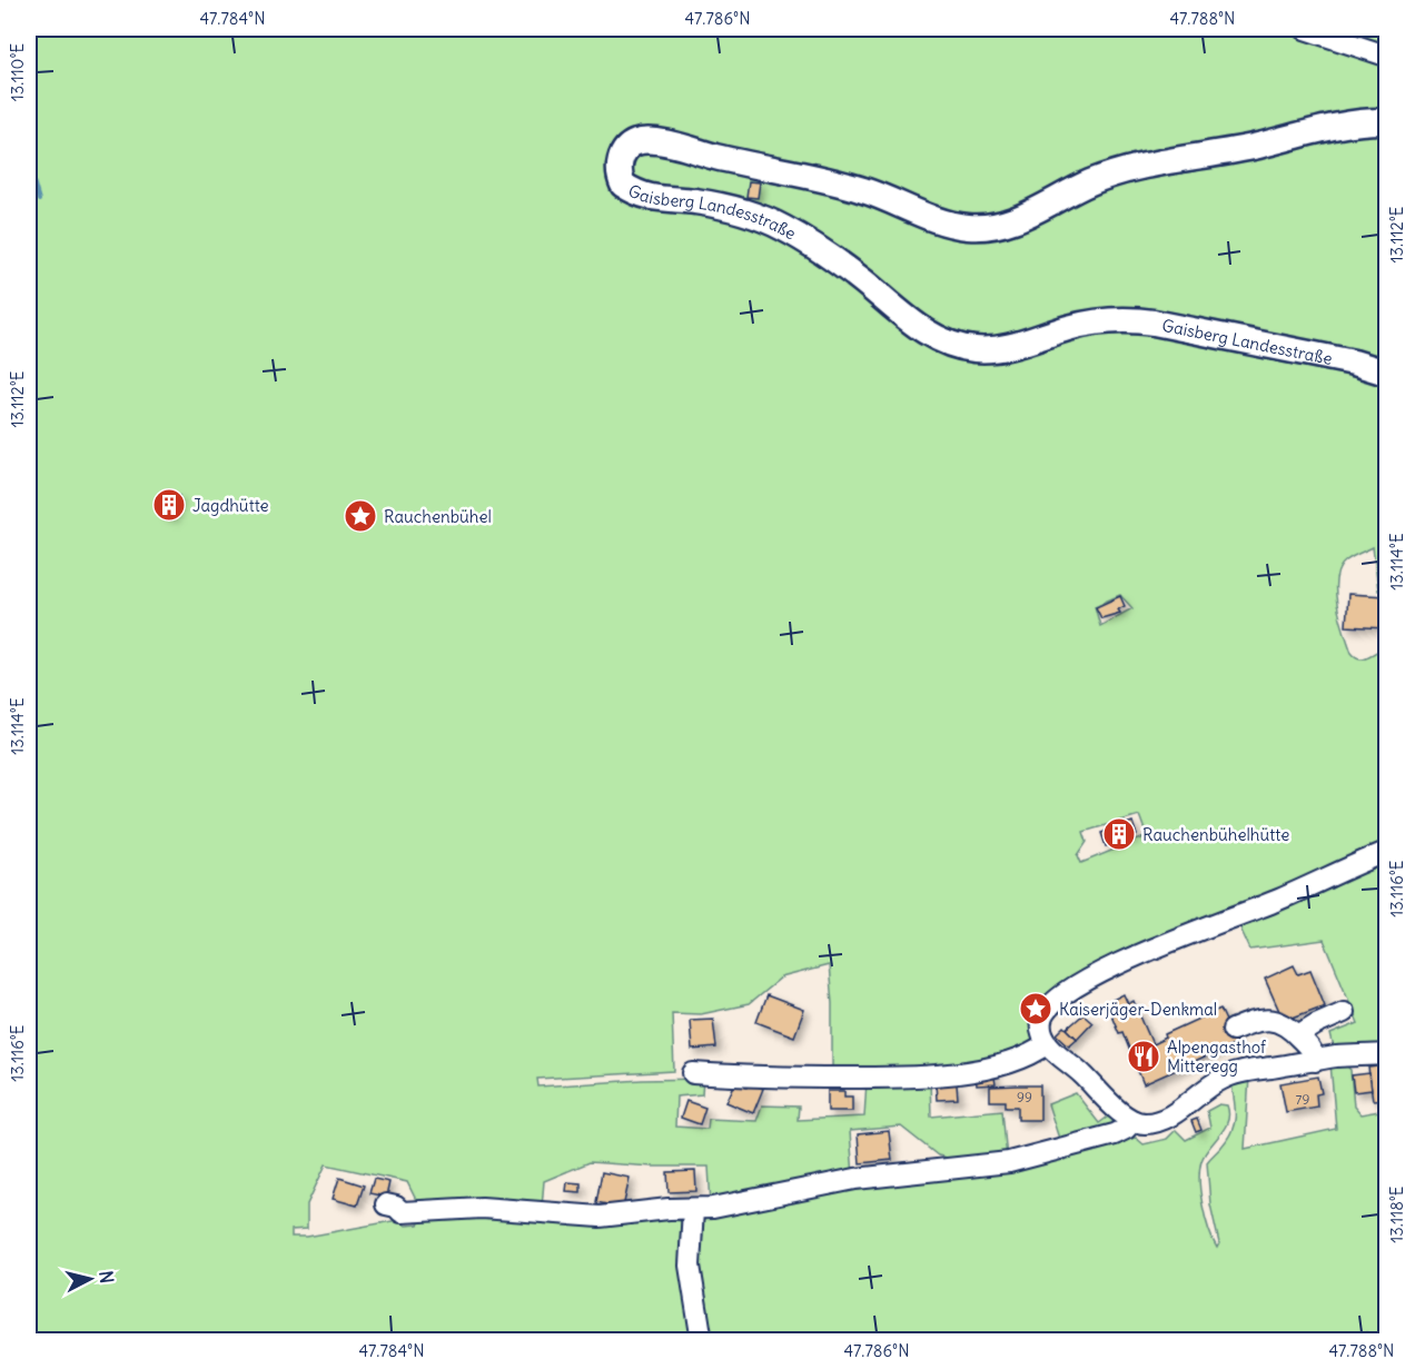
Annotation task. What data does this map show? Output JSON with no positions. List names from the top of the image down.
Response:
{
  "streets": {
    "main road": ["Gaisberg Landesstraße"]
  },
  "places": {
    "building": ["Jagdhütte", "Rauchenbühelhütte"],
    "place": ["Rauchenbühel", "Kaiserjäger-Denkmal"],
    "restaurant": ["Alpengasthof Mitteregg"]
  },
  "house_numbers": ["99", "79"],
  "north": "right",
  "coordinates": [
    "47.784°N",
    "47.786°N",
    "47.788°N",
    "13.110°E",
    "13.112°E",
    "13.114°E",
    "13.116°E",
    "13.118°E"
  ]
}
